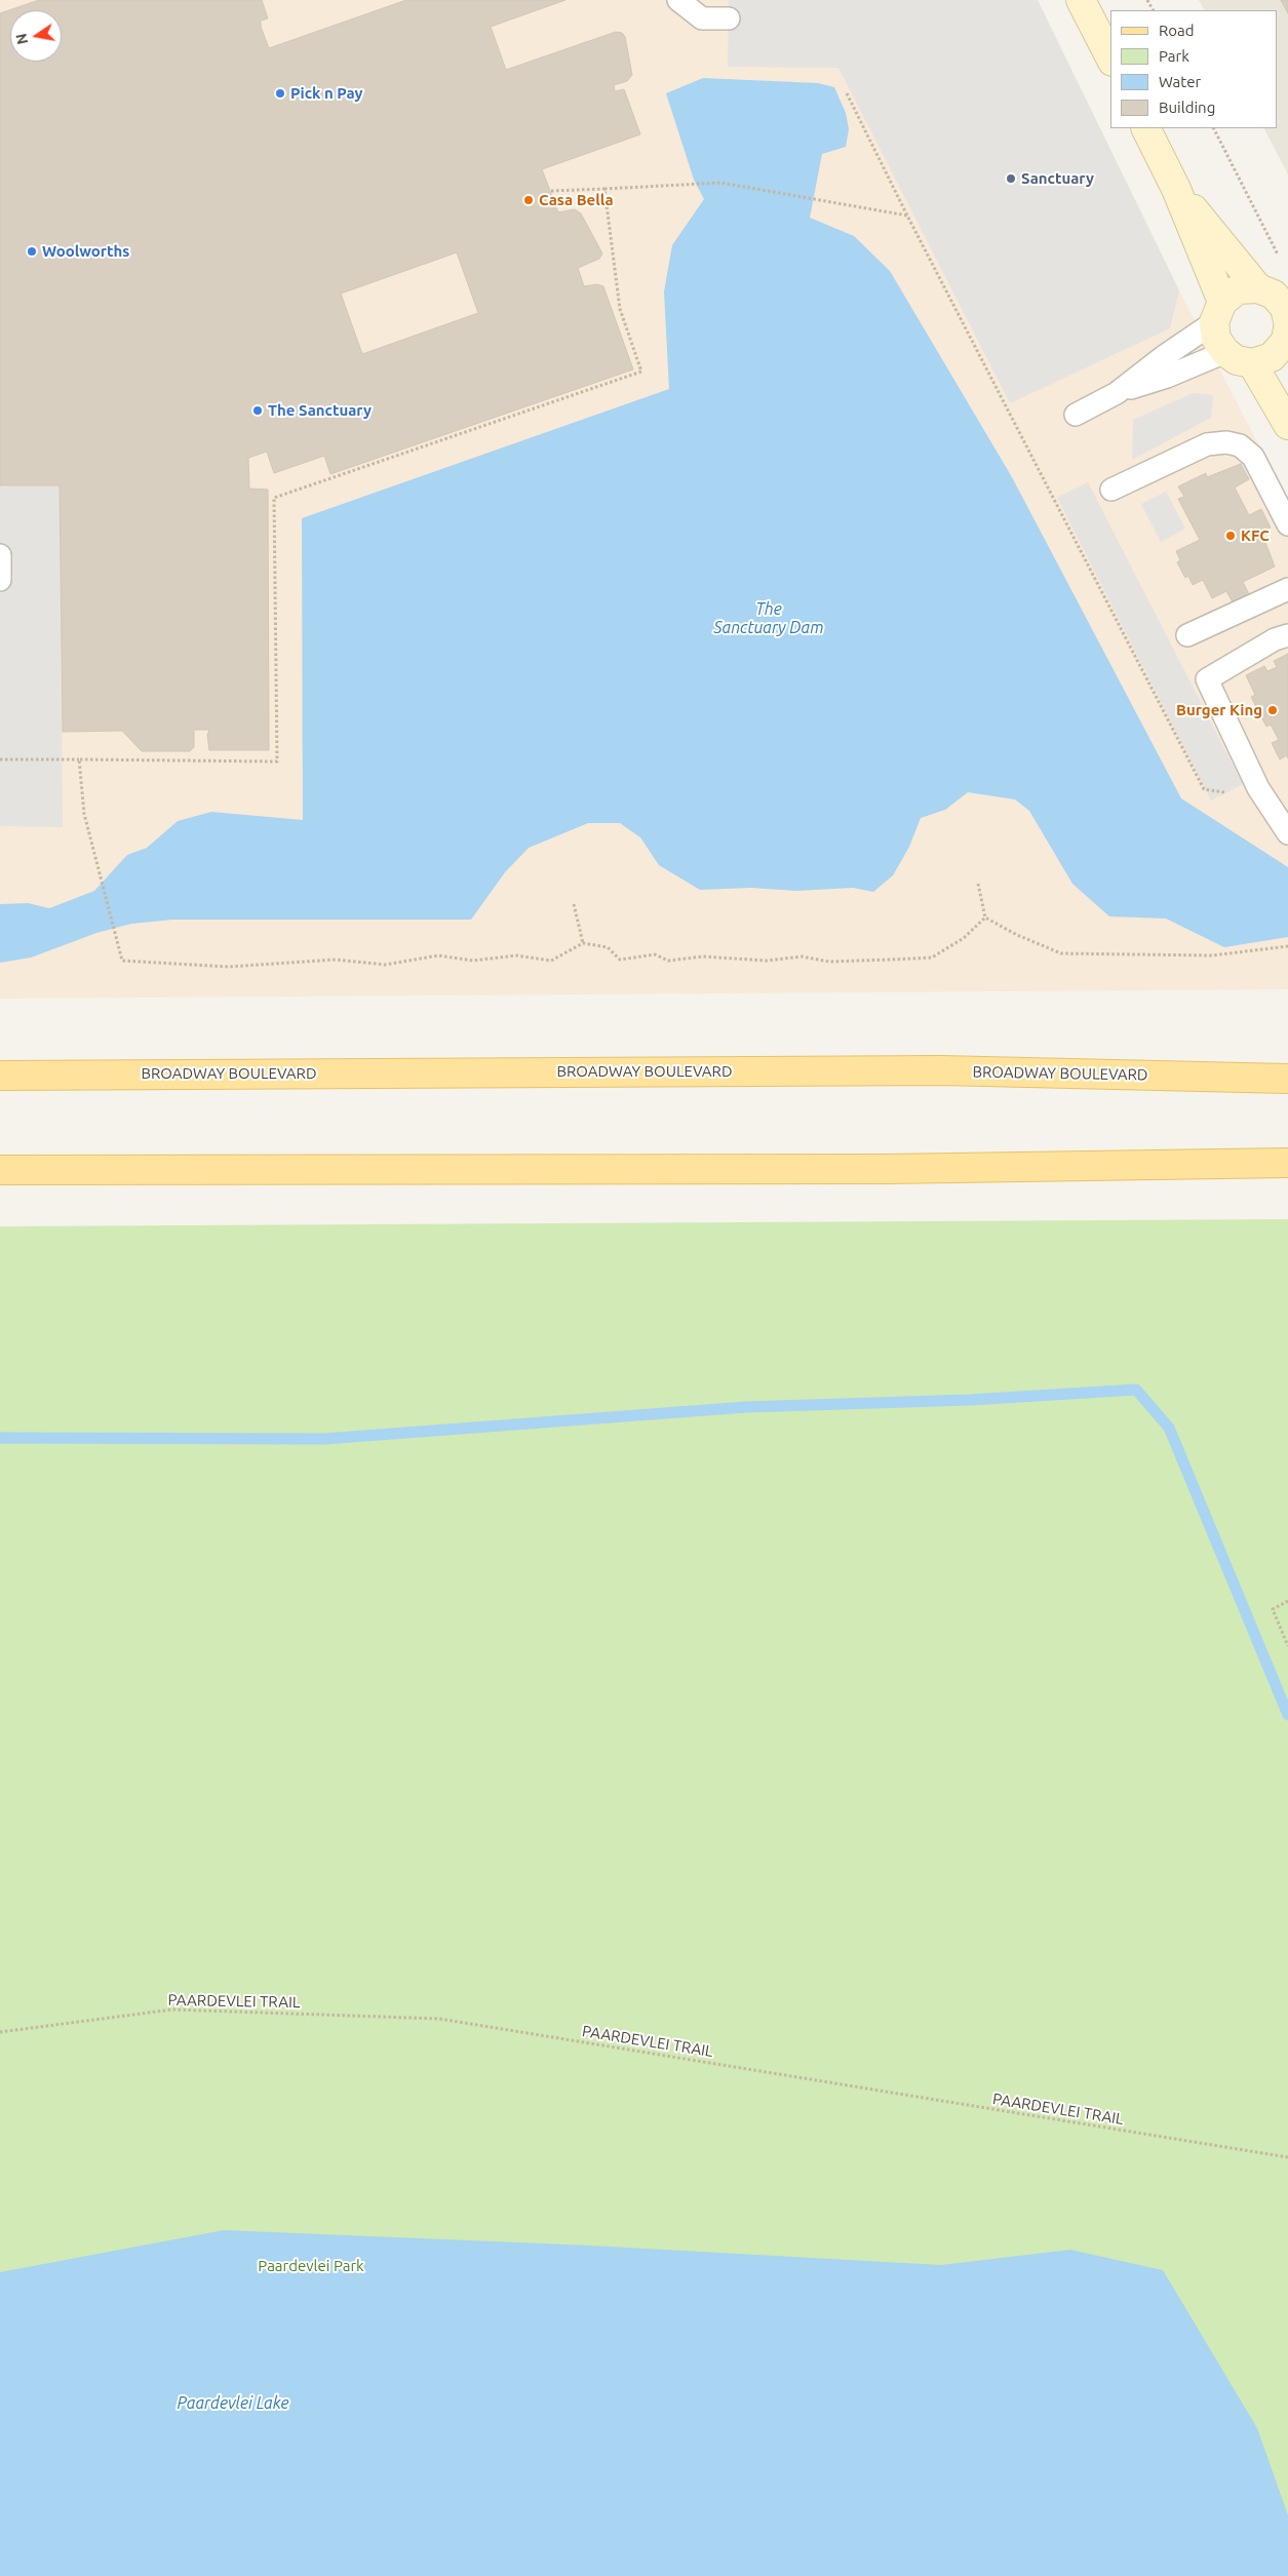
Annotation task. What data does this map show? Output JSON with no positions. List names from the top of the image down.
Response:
{
  "streets": {
    "main road": ["BROADWAY BOULEVARD"],
    "path": ["PAARDEVLEI TRAIL"]
  },
  "water": ["The Sanctuary Dam", "Paardevlei Lake"],
  "parks": ["Paardevlei Park"],
  "places": [
    "Pick n Pay",
    "Sanctuary",
    "Casa Bella",
    "Woolworths",
    "The Sanctuary",
    "KFC",
    "Burger King"
  ],
  "legend": [
    "Road",
    "Park",
    "Water",
    "Building"
  ],
  "north": "left"
}
